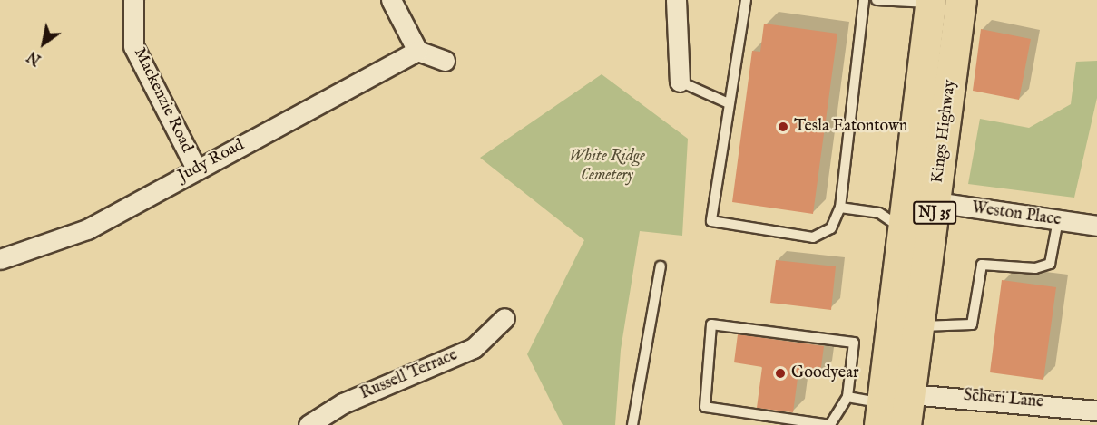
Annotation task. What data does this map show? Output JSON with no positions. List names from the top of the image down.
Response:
{
  "streets": {
    "main road": ["Kings Highway", "NJ 35"],
    "street": [
      "Mackenzie Road",
      "Judy Road",
      "Weston Place",
      "Russell Terrace",
      "Scheri Lane"
    ]
  },
  "crossings": [
    ["Mackenzie Road", "Judy Road"],
    ["Kings Highway", "Weston Place"],
    ["Kings Highway", "Scheri Lane"]
  ],
  "parks": ["White Ridge Cemetery"],
  "places": ["Tesla Eatontown", "Goodyear"],
  "north": "bottom left"
}
